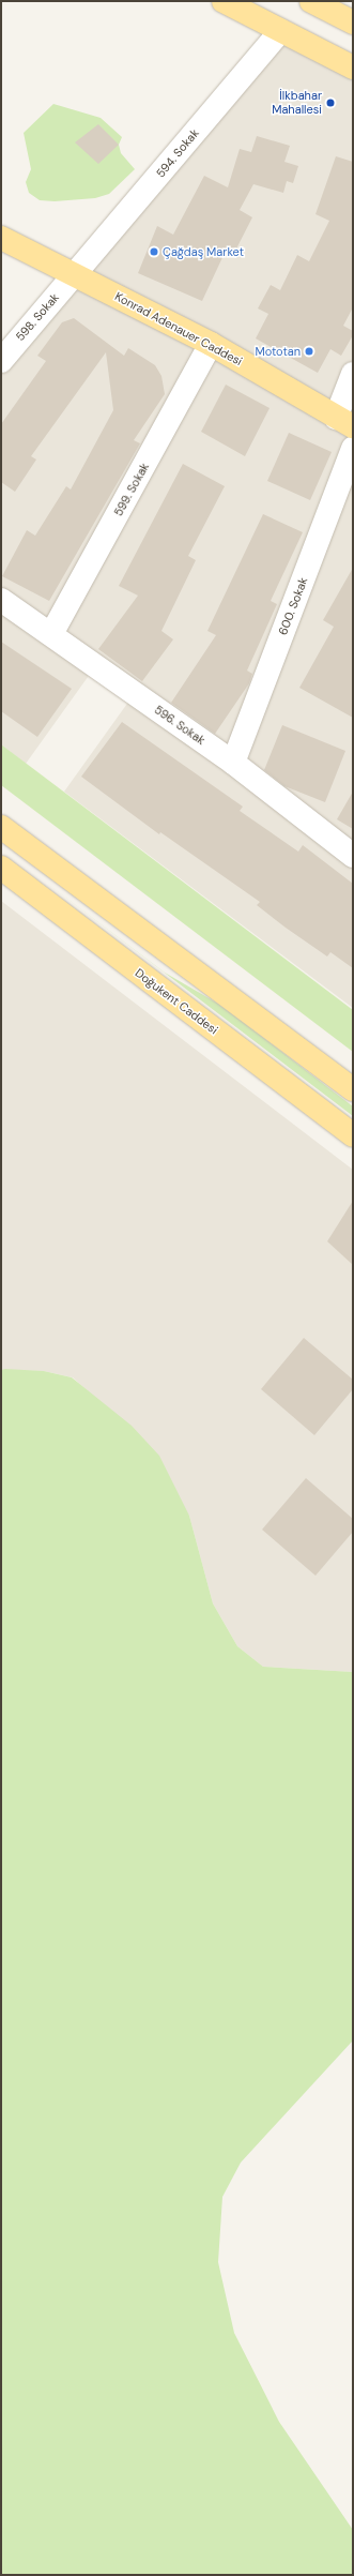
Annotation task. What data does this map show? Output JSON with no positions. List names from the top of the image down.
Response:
{
  "streets": {
    "main road": ["Konrad Adenauer Caddesi", "Doğukent Caddesi"],
    "street": [
      "594. Sokak",
      "598. Sokak",
      "599. Sokak",
      "600. Sokak",
      "596. Sokak"
    ]
  },
  "crossings": [
    ["594. Sokak", "598. Sokak"],
    ["594. Sokak", "Konrad Adenauer Caddesi"],
    ["598. Sokak", "Konrad Adenauer Caddesi"],
    ["Konrad Adenauer Caddesi", "599. Sokak"],
    ["599. Sokak", "596. Sokak"],
    ["600. Sokak", "596. Sokak"]
  ],
  "places": ["İlkbahar Mahallesi", "Çağdaş Market", "Mototan"]
}
